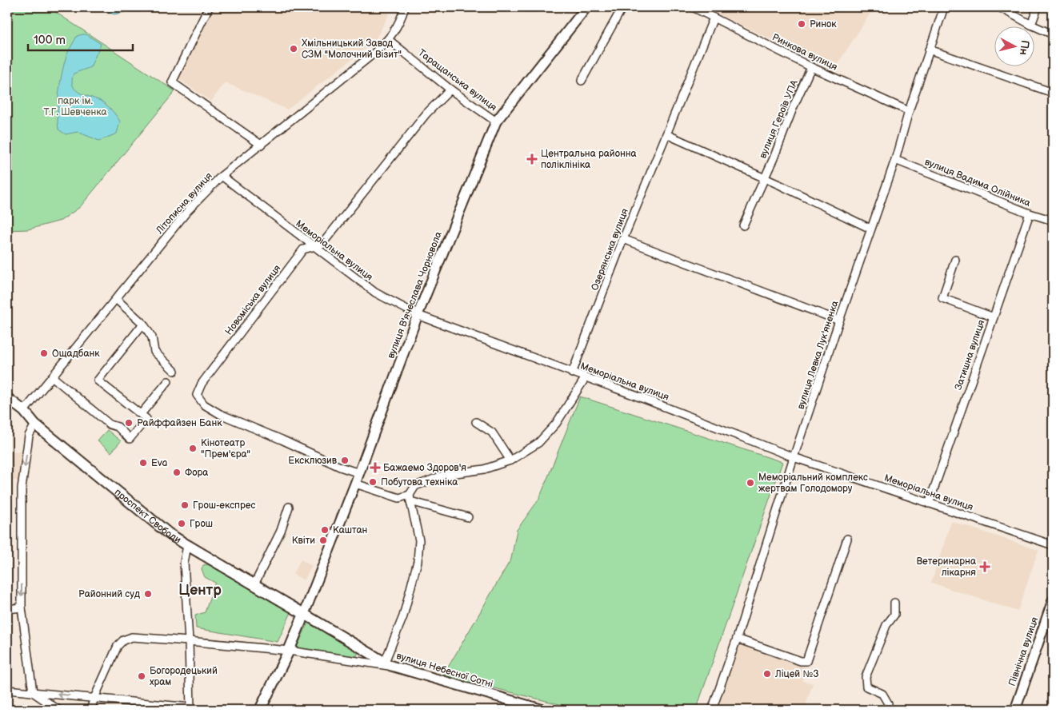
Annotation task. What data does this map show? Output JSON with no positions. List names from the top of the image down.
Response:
{
  "streets": {
    "main road": ["проспект Свободи"],
    "street": [
      "Ринкова вулиця",
      "Таращанська вулиця",
      "вулиця Героїв УПА",
      "вулиця Вадима Олійника",
      "Літописна вулиця",
      "Озерянська вулиця",
      "Меморіальна вулиця",
      "вулиця В'ячеслава Чорновола",
      "Новоміська вулиця",
      "вулиця Левка Лук'яненка",
      "Затишна вулиця",
      "Північна вулиця",
      "вулиця Небесної Сотні"
    ]
  },
  "crossings": [
    ["Ринкова вулиця", "вулиця Героїв УПА"],
    ["Ринкова вулиця", "Озерянська вулиця"],
    ["Ринкова вулиця", "вулиця Левка Лук'яненка"],
    ["Таращанська вулиця", "Літописна вулиця"],
    ["Таращанська вулиця", "вулиця В'ячеслава Чорновола"],
    ["Таращанська вулиця", "Новоміська вулиця"],
    ["вулиця Вадима Олійника", "вулиця Левка Лук'яненка"],
    ["вулиця Вадима Олійника", "Затишна вулиця"],
    ["Літописна вулиця", "Меморіальна вулиця"],
    ["Літописна вулиця", "проспект Свободи"],
    ["Озерянська вулиця", "Меморіальна вулиця"],
    ["Меморіальна вулиця", "вулиця В'ячеслава Чорновола"],
    ["Меморіальна вулиця", "Новоміська вулиця"],
    ["Меморіальна вулиця", "вулиця Левка Лук'яненка"],
    ["Меморіальна вулиця", "Затишна вулиця"],
    ["вулиця В'ячеслава Чорновола", "Новоміська вулиця"],
    ["вулиця В'ячеслава Чорновола", "проспект Свободи"],
    ["вулиця В'ячеслава Чорновола", "вулиця Небесної Сотні"],
    ["проспект Свободи", "вулиця Небесної Сотні"]
  ],
  "districts": ["Центр"],
  "parks": ["парк ім. Т.Г. Шевченка"],
  "places": {
    "other": [
      "Ринок",
      "Хмільницький Завод СЗМ \"Молочний Візит\"",
      "Ощадбанк",
      "Райффайзен Банк",
      "Кінотеатр \"Прем'єра\"",
      "Ексклюзив",
      "Eva",
      "Фора",
      "Побутова техніка",
      "Меморіальний комплекс жертвам Голодомору",
      "Грош-експрес",
      "Грош",
      "Каштан",
      "Квіти",
      "Районний суд",
      "Ліцей №3",
      "Богородецький храм"
    ],
    "health": ["Центральна районна поліклініка", "Бажаемо Здоров'я", "Ветеринарна лікарня"]
  },
  "scale_bar": "100 m",
  "north": "right"
}
